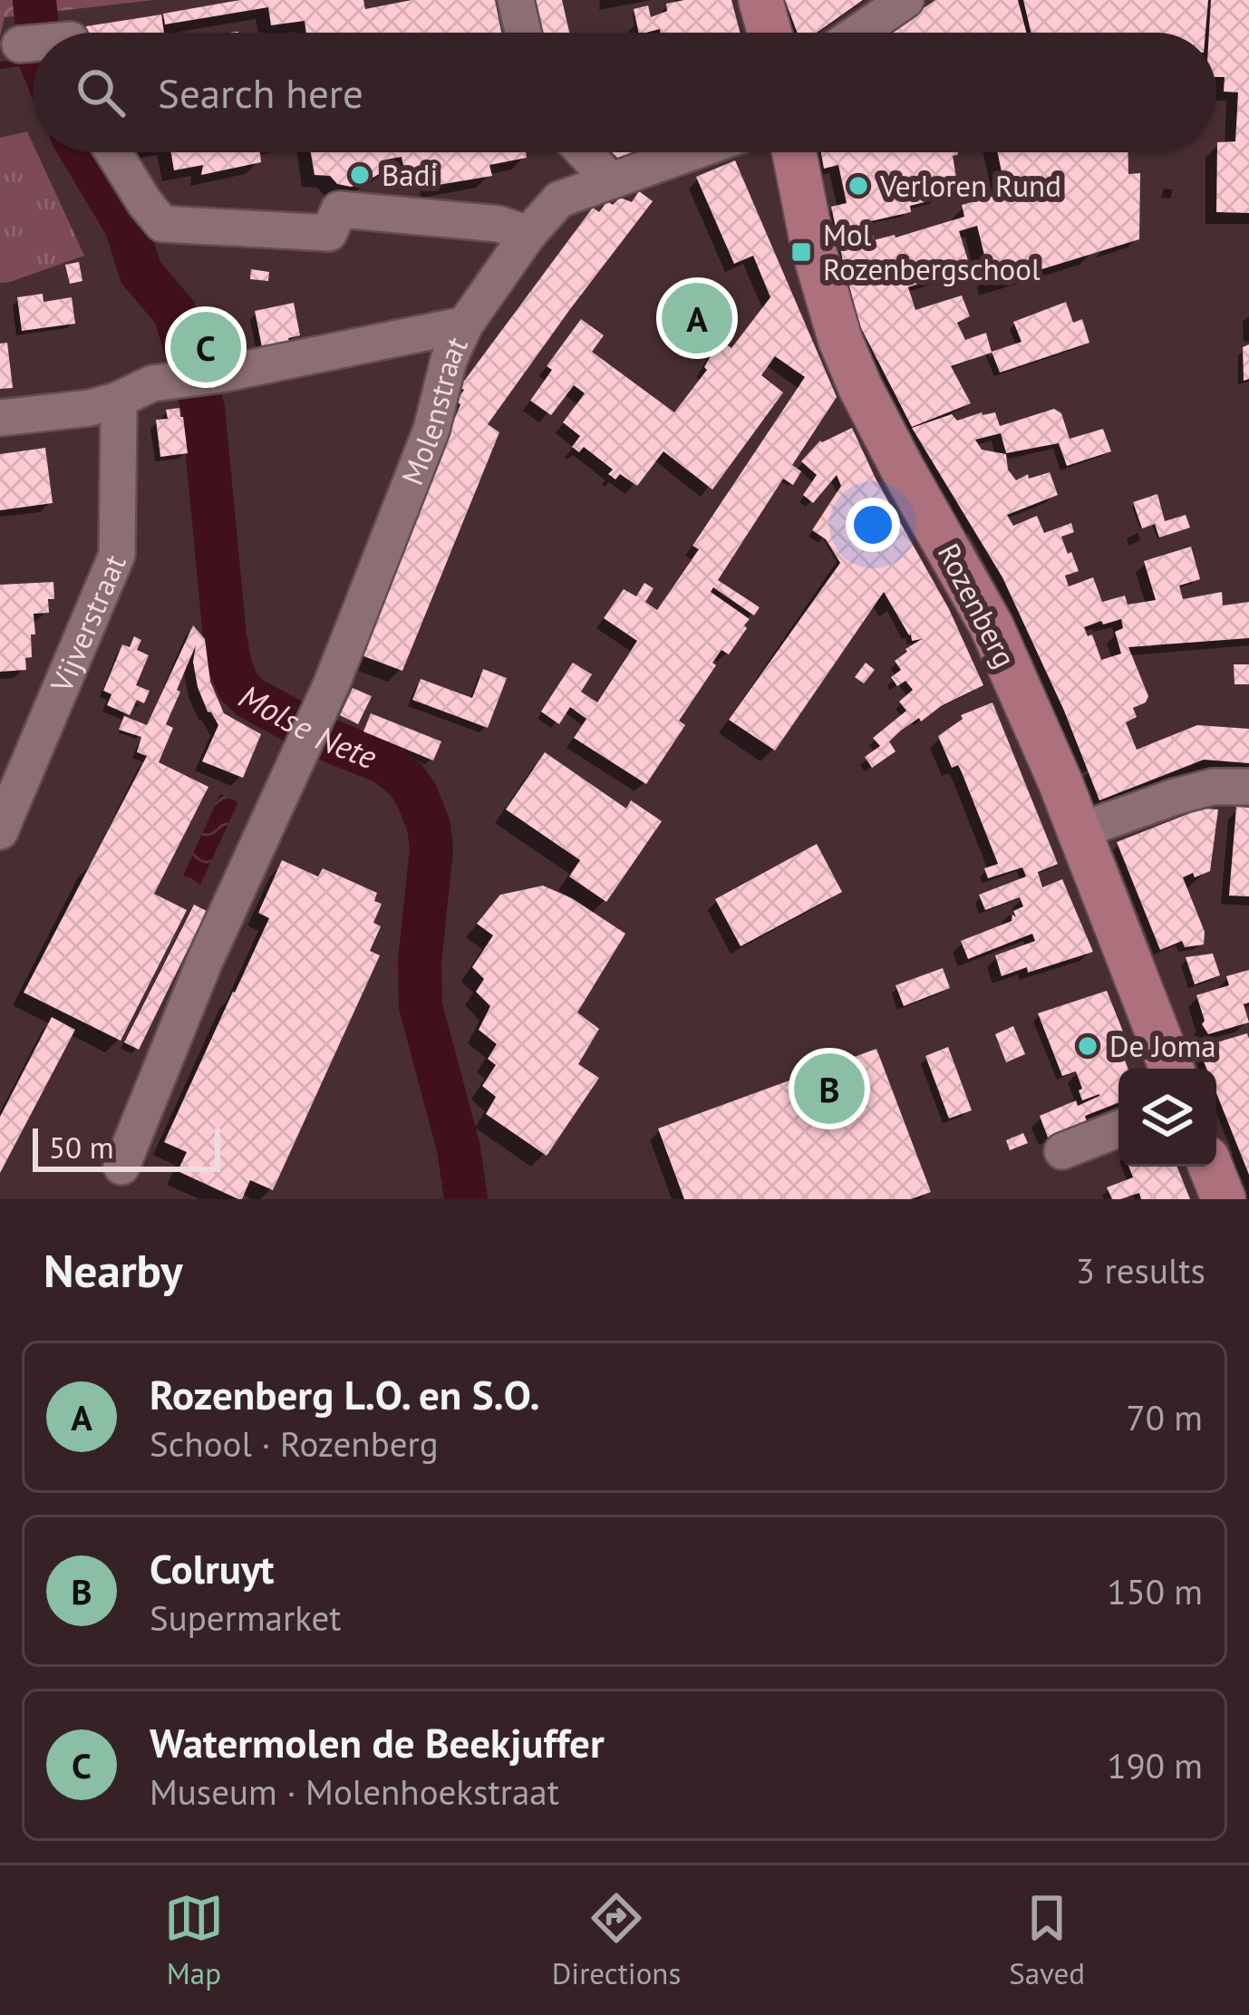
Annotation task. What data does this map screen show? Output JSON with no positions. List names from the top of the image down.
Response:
{
  "streets": {
    "main road": ["Rozenberg"],
    "street": ["Molenstraat", "Vijverstraat"]
  },
  "water": ["Molse Nete"],
  "places": {
    "other": ["Badi", "Verloren Rund", "De Joma"],
    "transit": ["Mol Rozenbergschool"]
  },
  "scale_bar": "50 m",
  "page": {
    "search": "Search here",
    "pins": ["A", "C", "B"],
    "scale": "50 m",
    "heading": ["Nearby", "3 results"],
    "list": [
      {
        "mark": "A",
        "name": "Rozenberg L.O. en S.O.",
        "note": "School · Rozenberg",
        "value": "70 m"
      },
      {
        "mark": "B",
        "name": "Colruyt",
        "note": "Supermarket",
        "value": "150 m"
      },
      {
        "mark": "C",
        "name": "Watermolen de Beekjuffer",
        "note": "Museum · Molenhoekstraat",
        "value": "190 m"
      }
    ],
    "nav": ["Map", "Directions", "Saved"]
  }
}
